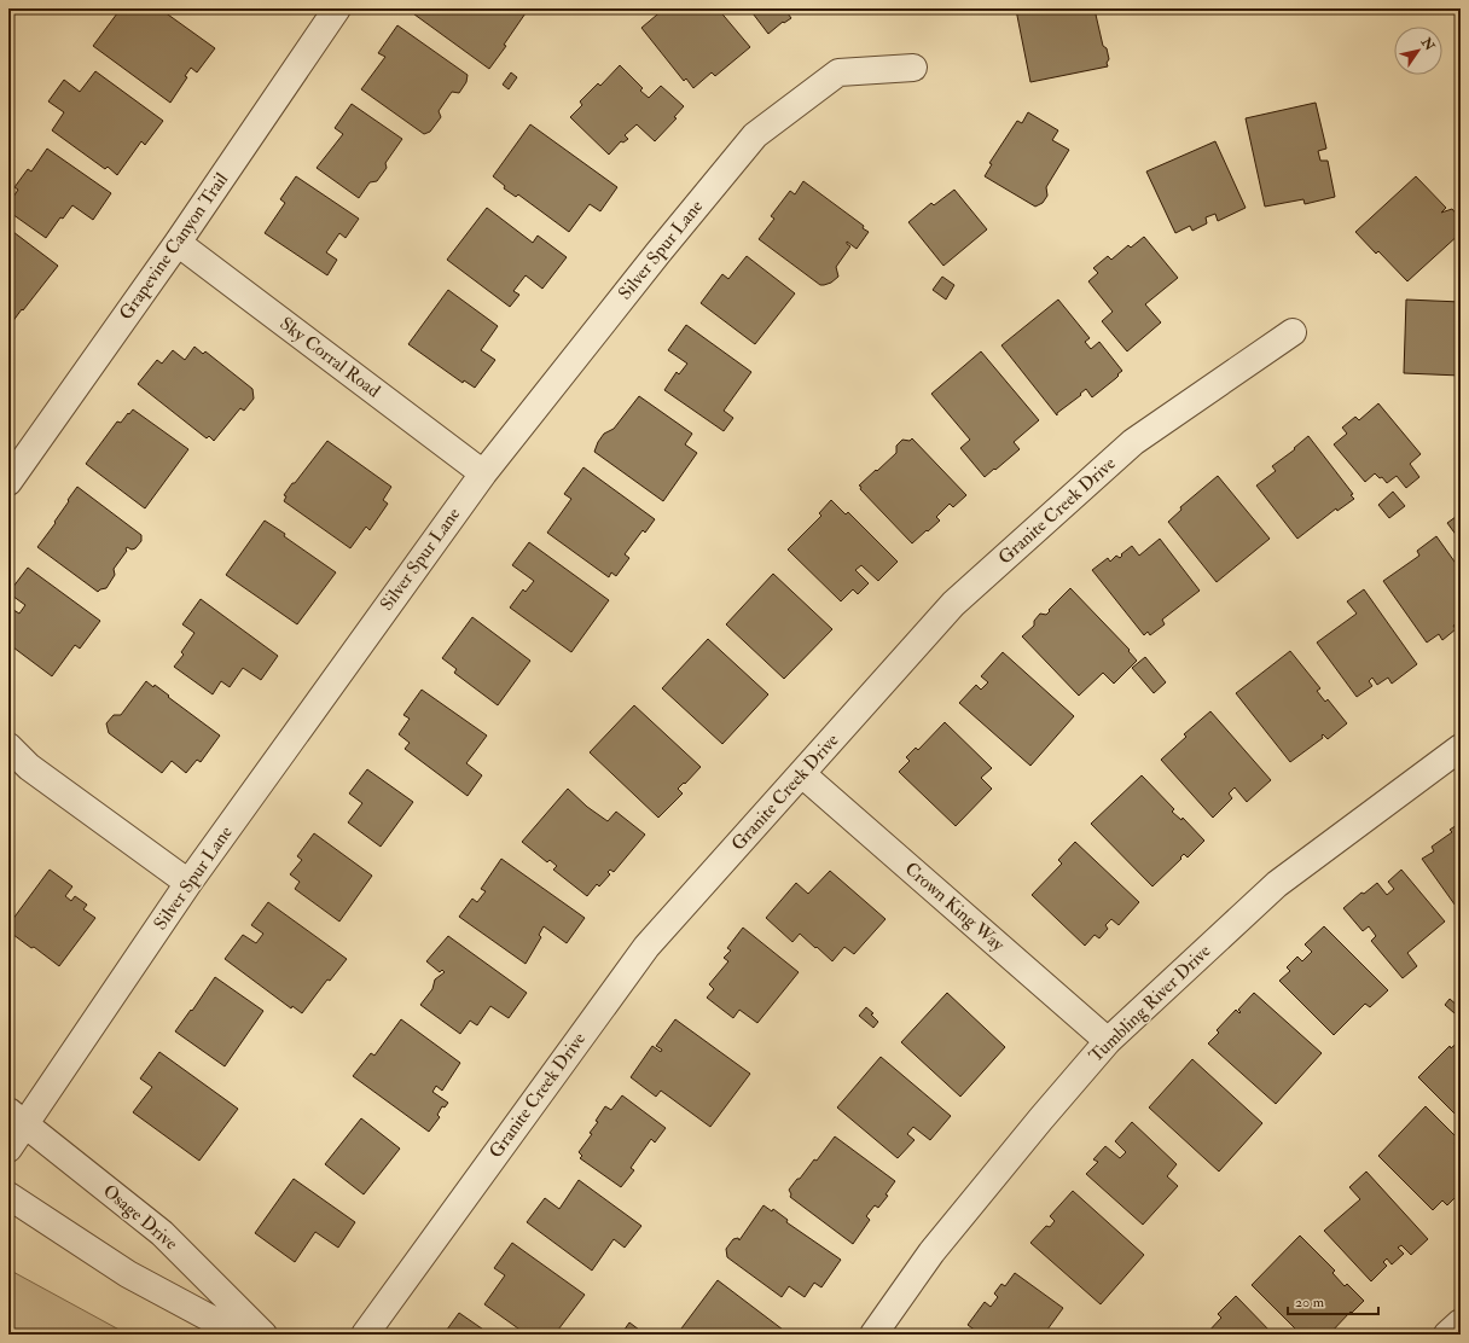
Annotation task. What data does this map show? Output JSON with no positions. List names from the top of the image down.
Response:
{
  "streets": {
    "street": [
      "Grapevine Canyon Trail",
      "Silver Spur Lane",
      "Sky Corral Road",
      "Granite Creek Drive",
      "Crown King Way",
      "Tumbling River Drive",
      "Osage Drive"
    ]
  },
  "crossings": [
    ["Grapevine Canyon Trail", "Sky Corral Road"],
    ["Silver Spur Lane", "Sky Corral Road"],
    ["Silver Spur Lane", "Osage Drive"],
    ["Granite Creek Drive", "Crown King Way"],
    ["Crown King Way", "Tumbling River Drive"]
  ],
  "scale_bar": "20 m",
  "north": "top right"
}
